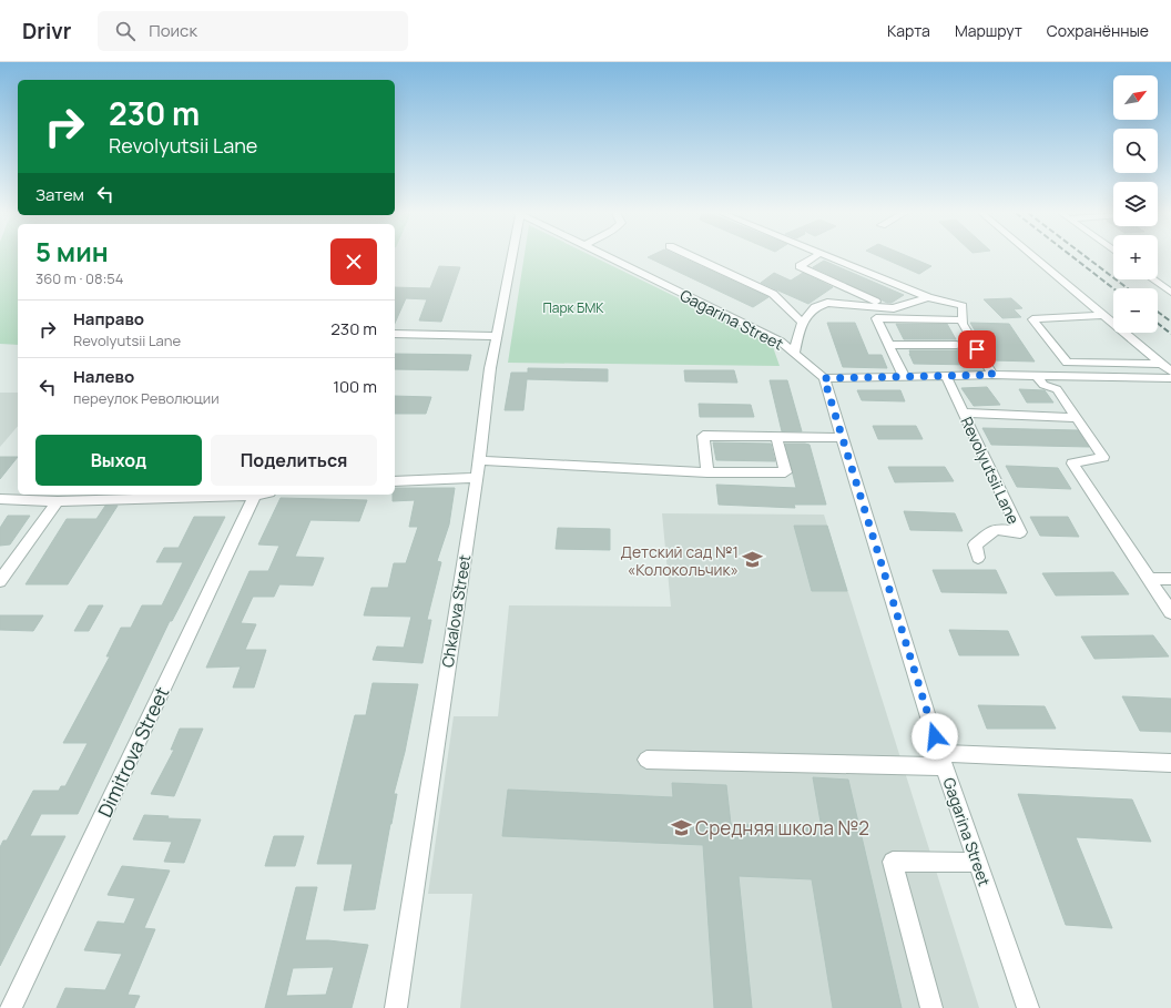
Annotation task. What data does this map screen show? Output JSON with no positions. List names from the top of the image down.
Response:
{
  "streets": {
    "street": [
      "Gagarina Street",
      "Revolyutsii Lane",
      "Chkalova Street",
      "Dimitrova Street"
    ]
  },
  "parks": ["Парк БМК"],
  "places": {
    "school or university": ["Детский сад №1 «Колокольчик»", "Средняя школа №2"]
  },
  "north": "top right",
  "page": {
    "header": "Drivr",
    "search": "Поиск",
    "nav": ["Карта", "Маршрут", "Сохранённые"],
    "map_buttons": ["+", "−"],
    "turn": ["230 m", "Revolyutsii Lane"],
    "then": "Затем",
    "heading": ["5 мин", "360 m · 08:54"],
    "list": [
      {
        "name": "Направо",
        "note": "Revolyutsii Lane",
        "value": "230 m"
      },
      {
        "name": "Налево",
        "note": "переулок Революции",
        "value": "100 m"
      }
    ],
    "buttons": ["Выход", "Поделиться"]
  }
}
